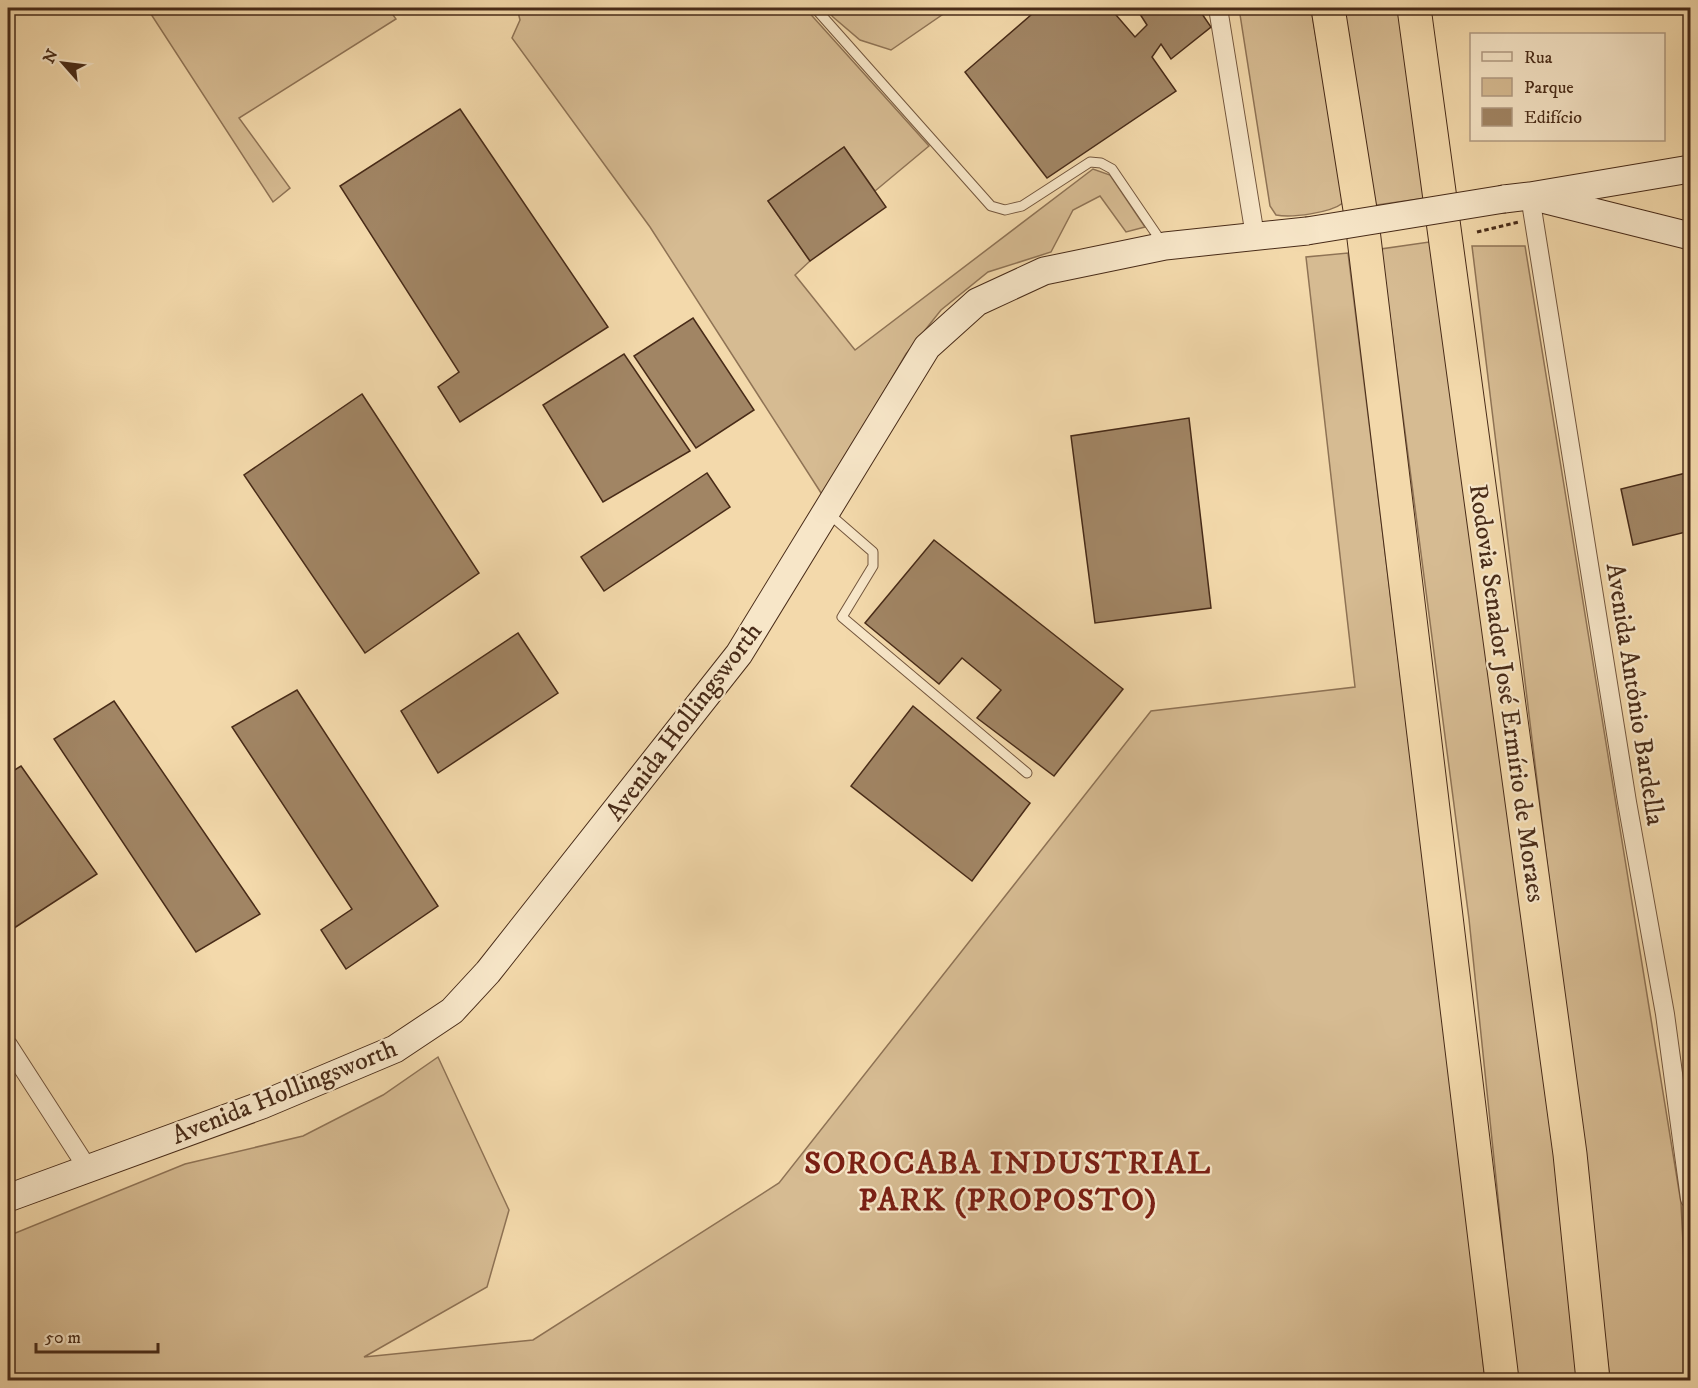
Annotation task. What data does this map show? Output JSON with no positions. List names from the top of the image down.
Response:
{
  "streets": {
    "highway": ["Rodovia Senador José Ermírio de Moraes"],
    "main road": ["Avenida Hollingsworth"],
    "street": ["Avenida Antônio Bardella"]
  },
  "crossings": [
    ["Avenida Antônio Bardella", "Avenida Hollingsworth"]
  ],
  "districts": ["SOROCABA INDUSTRIAL PARK (PROPOSTO)"],
  "legend": ["Rua", "Parque", "Edifício"],
  "scale_bar": "50 m",
  "north": "top left"
}
